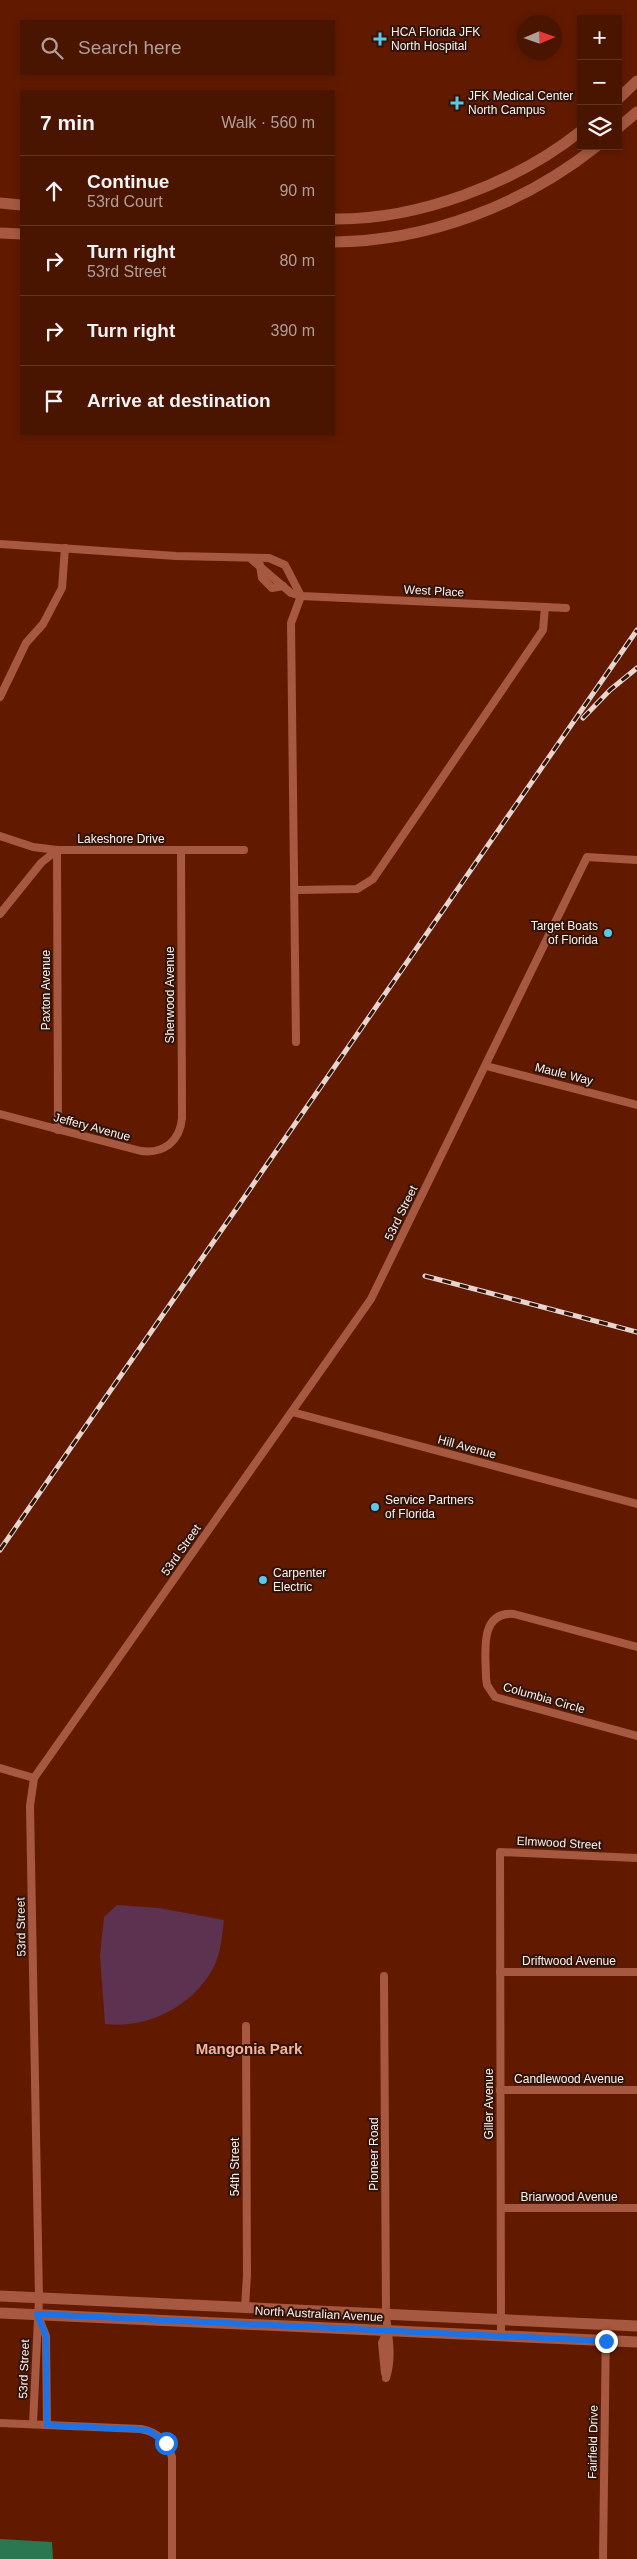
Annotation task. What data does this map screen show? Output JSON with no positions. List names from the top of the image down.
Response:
{
  "streets": {
    "main road": ["North Australian Avenue"],
    "street": [
      "West Place",
      "Lakeshore Drive",
      "Paxton Avenue",
      "Sherwood Avenue",
      "Maule Way",
      "Jeffery Avenue",
      "53rd Street",
      "Hill Avenue",
      "Columbia Circle",
      "Elmwood Street",
      "Driftwood Avenue",
      "Candlewood Avenue",
      "Giller Avenue",
      "Pioneer Road",
      "54th Street",
      "Briarwood Avenue",
      "Fairfield Drive"
    ]
  },
  "crossings": [
    ["Lakeshore Drive", "Paxton Avenue"],
    ["Lakeshore Drive", "Sherwood Avenue"],
    ["Paxton Avenue", "Jeffery Avenue"],
    ["Sherwood Avenue", "Jeffery Avenue"],
    ["Maule Way", "53rd Street"],
    ["53rd Street", "Hill Avenue"],
    ["53rd Street", "North Australian Avenue"],
    ["Elmwood Street", "Giller Avenue"],
    ["Driftwood Avenue", "Giller Avenue"],
    ["Candlewood Avenue", "Giller Avenue"],
    ["Giller Avenue", "Briarwood Avenue"],
    ["Giller Avenue", "North Australian Avenue"],
    ["Pioneer Road", "North Australian Avenue"],
    ["54th Street", "North Australian Avenue"],
    ["North Australian Avenue", "Fairfield Drive"]
  ],
  "districts": ["Mangonia Park"],
  "places": {
    "health": ["HCA Florida JFK North Hospital", "JFK Medical Center North Campus"],
    "other": ["Target Boats of Florida", "Service Partners of Florida", "Carpenter Electric"]
  },
  "north": "right",
  "page": {
    "map_buttons": ["+", "−"],
    "search": "Search here",
    "heading": ["7 min", "Walk · 560 m"],
    "list": [
      ["Continue", "53rd Court", "90 m"],
      ["Turn right", "53rd Street", "80 m"],
      ["Turn right", "390 m"],
      "Arrive at destination"
    ]
  }
}
